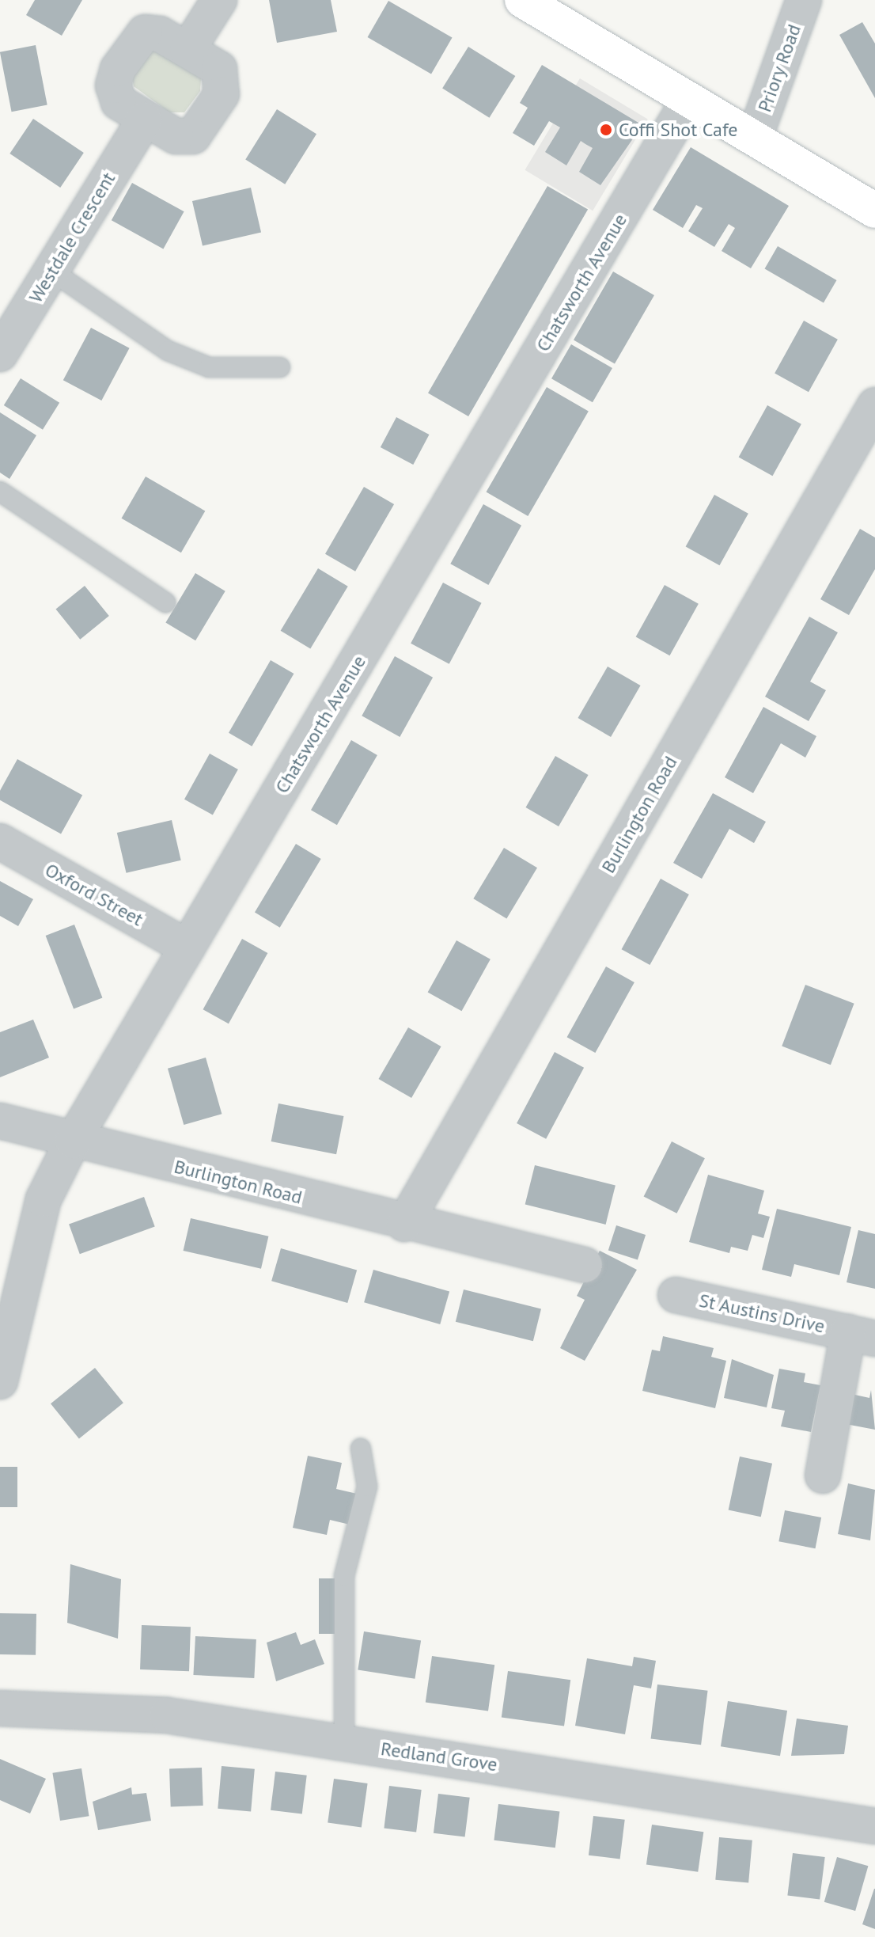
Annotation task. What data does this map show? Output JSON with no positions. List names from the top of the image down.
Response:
{
  "streets": {
    "street": [
      "Priory Road",
      "Westdale Crescent",
      "Chatsworth Avenue",
      "Burlington Road",
      "Oxford Street",
      "St Austins Drive",
      "Redland Grove"
    ]
  },
  "crossings": [
    ["Chatsworth Avenue", "Burlington Road"],
    ["Chatsworth Avenue", "Oxford Street"]
  ],
  "places": ["Coffi Shot Cafe"]
}
